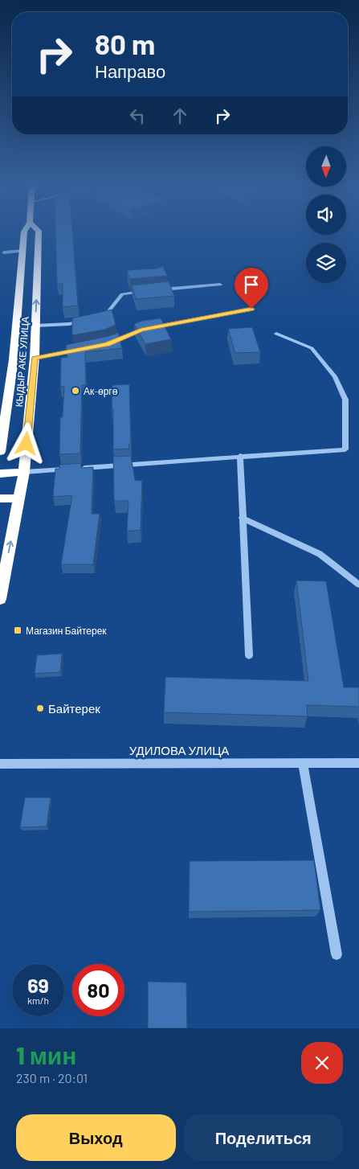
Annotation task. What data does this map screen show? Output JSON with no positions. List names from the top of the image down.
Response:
{
  "streets": {
    "highway": ["КЫДЫР АКЕ УЛИЦА"],
    "street": ["УДИЛОВА УЛИЦА"]
  },
  "places": {
    "other": ["Ак-өргө", "Байтерек"],
    "transit": ["Магазин Байтерек"]
  },
  "north": "bottom",
  "page": {
    "turn": ["80 m", "Направо"],
    "speed": "69 km/h",
    "limit": "80",
    "heading": ["1 мин", "230 m · 20:01"],
    "buttons": ["Выход", "Поделиться"]
  }
}
